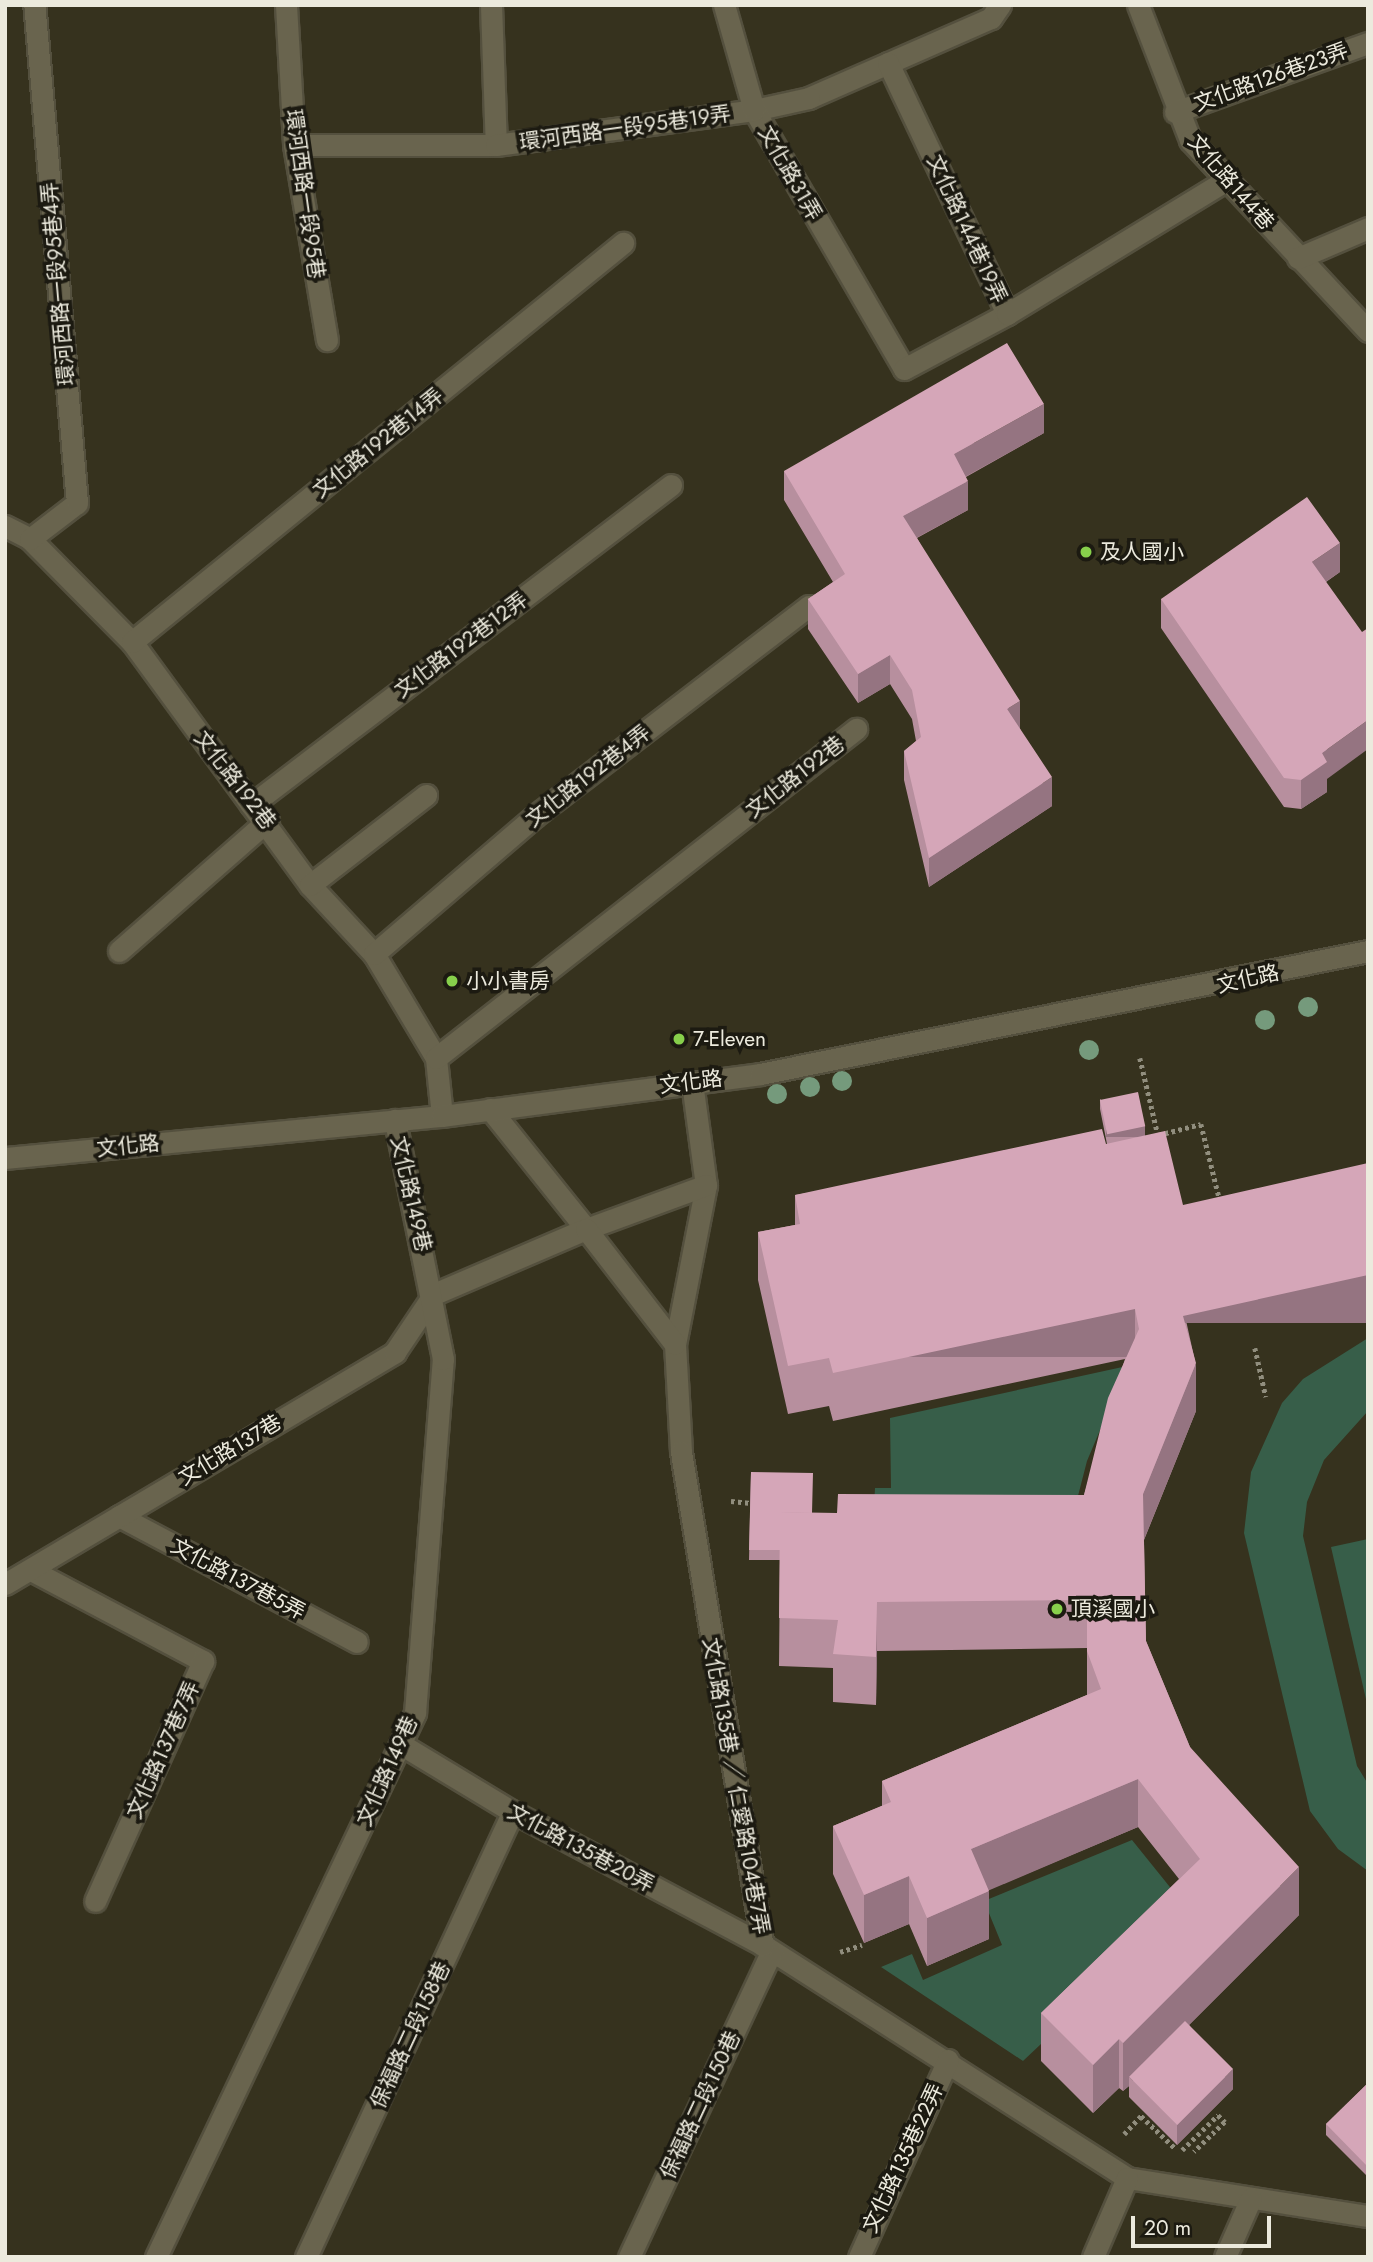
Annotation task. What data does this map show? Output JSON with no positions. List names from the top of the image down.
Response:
{
  "streets": {
    "street": [
      "文化路126巷23弄",
      "環河西路一段95巷19弄",
      "文化路31弄",
      "文化路144巷",
      "環河西路一段95巷",
      "文化路144巷19弄",
      "環河西路一段95巷4弄",
      "文化路192巷14弄",
      "文化路192巷12弄",
      "文化路192巷4弄",
      "文化路192巷",
      "文化路",
      "文化路149巷",
      "文化路137巷",
      "文化路137巷5弄",
      "文化路137巷7弄",
      "文化路135巷 ／ 仁愛路104巷7弄",
      "文化路135巷20弄",
      "保福路二段158巷",
      "保福路二段150巷",
      "文化路135巷22弄"
    ]
  },
  "crossings": [
    ["文化路126巷23弄", "文化路144巷"],
    ["環河西路一段95巷19弄", "文化路31弄"],
    ["環河西路一段95巷19弄", "環河西路一段95巷"],
    ["文化路31弄", "文化路144巷19弄"],
    ["文化路144巷", "文化路144巷19弄"],
    ["環河西路一段95巷4弄", "文化路192巷"],
    ["文化路192巷14弄", "文化路192巷"],
    ["文化路192巷12弄", "文化路192巷"],
    ["文化路192巷4弄", "文化路192巷"],
    ["文化路192巷", "文化路"],
    ["文化路", "文化路149巷"],
    ["文化路", "文化路135巷 ／ 仁愛路104巷7弄"],
    ["文化路149巷", "文化路137巷"],
    ["文化路149巷", "文化路135巷20弄"],
    ["文化路137巷", "文化路137巷5弄"],
    ["文化路137巷", "文化路137巷7弄"],
    ["文化路135巷 ／ 仁愛路104巷7弄", "文化路135巷20弄"],
    ["文化路135巷 ／ 仁愛路104巷7弄", "保福路二段150巷"],
    ["文化路135巷 ／ 仁愛路104巷7弄", "文化路135巷22弄"],
    ["文化路135巷20弄", "保福路二段158巷"],
    ["文化路135巷20弄", "保福路二段150巷"]
  ],
  "places": [
    "及人國小",
    "小小書房",
    "7-Eleven",
    "頂溪國小"
  ],
  "scale_bar": "20 m"
}
